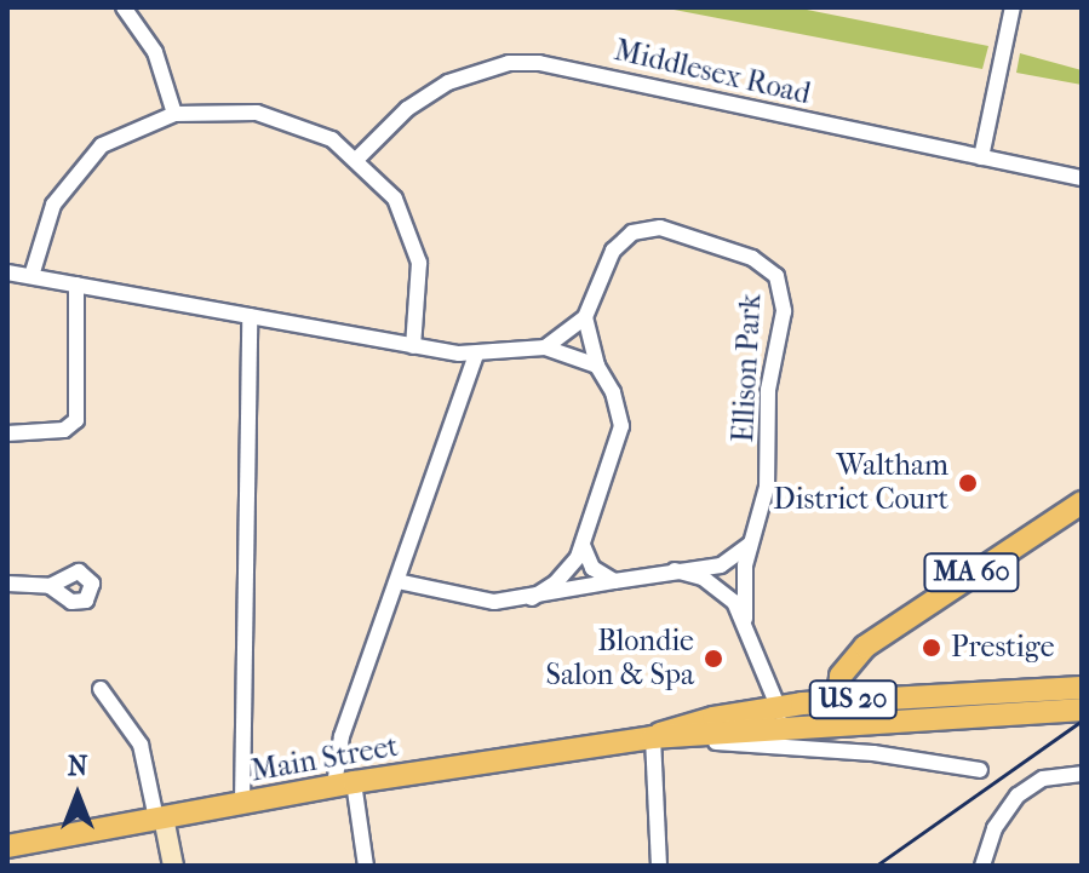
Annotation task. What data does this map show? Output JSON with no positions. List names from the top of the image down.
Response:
{
  "streets": {
    "main road": ["MA 60", "US 20", "Main Street"],
    "street": ["Middlesex Road", "Ellison Park"]
  },
  "crossings": [
    ["Ellison Park", "Main Street"],
    ["MA 60", "Main Street"]
  ],
  "places": ["Waltham District Court", "Prestige", "Blondie Salon & Spa"],
  "north": "top"
}
